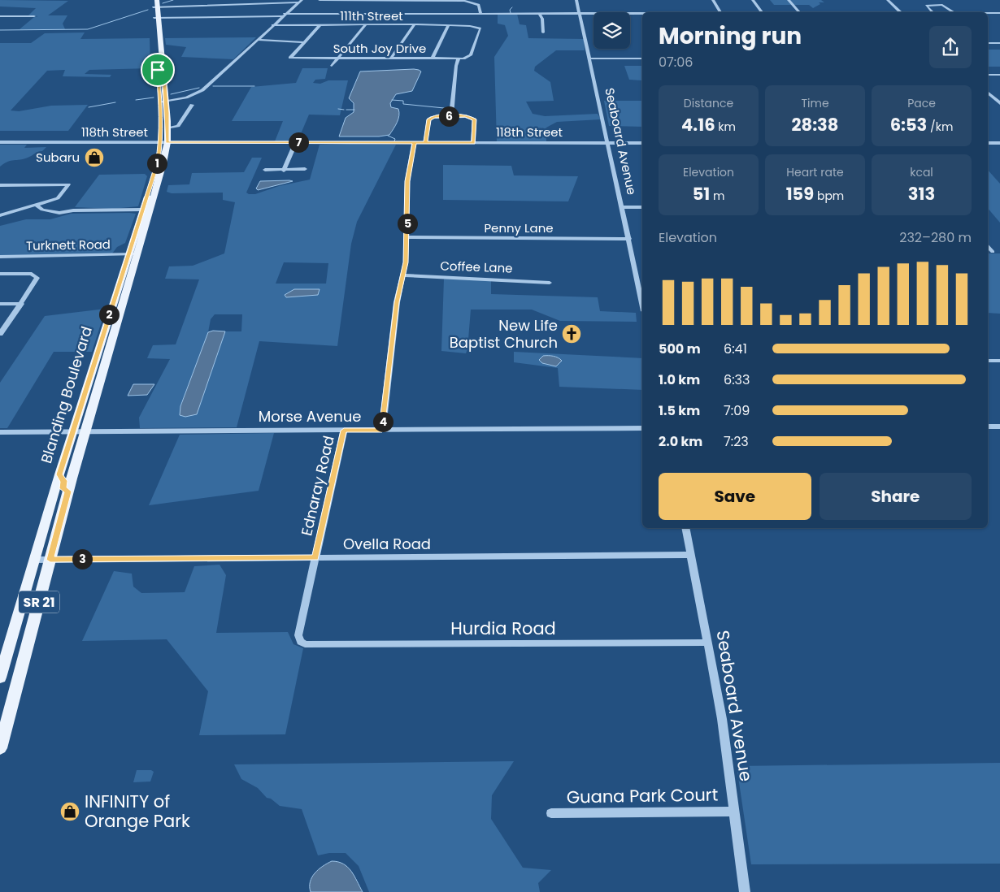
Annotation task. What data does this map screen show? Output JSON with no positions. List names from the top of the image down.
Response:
{
  "streets": {
    "main road": ["Blanding Boulevard", "SR 21"],
    "street": [
      "111th Street",
      "South Joy Drive",
      "118th Street",
      "Seaboard Avenue",
      "Penny Lane",
      "Turknett Road",
      "Coffee Lane",
      "Morse Avenue",
      "Ednaray Road",
      "Ovella Road",
      "Hurdia Road",
      "Guana Park Court"
    ]
  },
  "crossings": [
    ["111th Street", "South Joy Drive"],
    ["118th Street", "Seaboard Avenue"],
    ["118th Street", "Blanding Boulevard"],
    ["Seaboard Avenue", "Penny Lane"],
    ["Seaboard Avenue", "Ovella Road"],
    ["Seaboard Avenue", "Hurdia Road"],
    ["Seaboard Avenue", "Guana Park Court"],
    ["Turknett Road", "Blanding Boulevard"],
    ["Blanding Boulevard", "Morse Avenue"],
    ["Blanding Boulevard", "Ovella Road"],
    ["Morse Avenue", "Ednaray Road"],
    ["Ednaray Road", "Ovella Road"],
    ["Ednaray Road", "Hurdia Road"]
  ],
  "places": {
    "shop": ["Subaru", "INFINITY of Orange Park"],
    "church": ["New Life Baptist Church"]
  },
  "page": {
    "heading": ["Morning run", "07:06"],
    "stats": [
      ["Distance", "4.16 km"],
      ["Time", "28:38"],
      ["Pace", "6:53 /km"],
      ["Elevation", "51 m"],
      ["Heart rate", "159 bpm"],
      ["kcal", "313"]
    ],
    "pins": [
      "6",
      "7",
      "1",
      "5",
      "2",
      "4",
      "3"
    ],
    "chart": ["Elevation", "232–280 m"],
    "list": [
      {
        "name": "500 m",
        "note": "6:41"
      },
      {
        "name": "1.0 km",
        "note": "6:33"
      },
      {
        "name": "1.5 km",
        "note": "7:09"
      },
      {
        "name": "2.0 km",
        "note": "7:23"
      }
    ],
    "buttons": ["Save", "Share"]
  }
}
